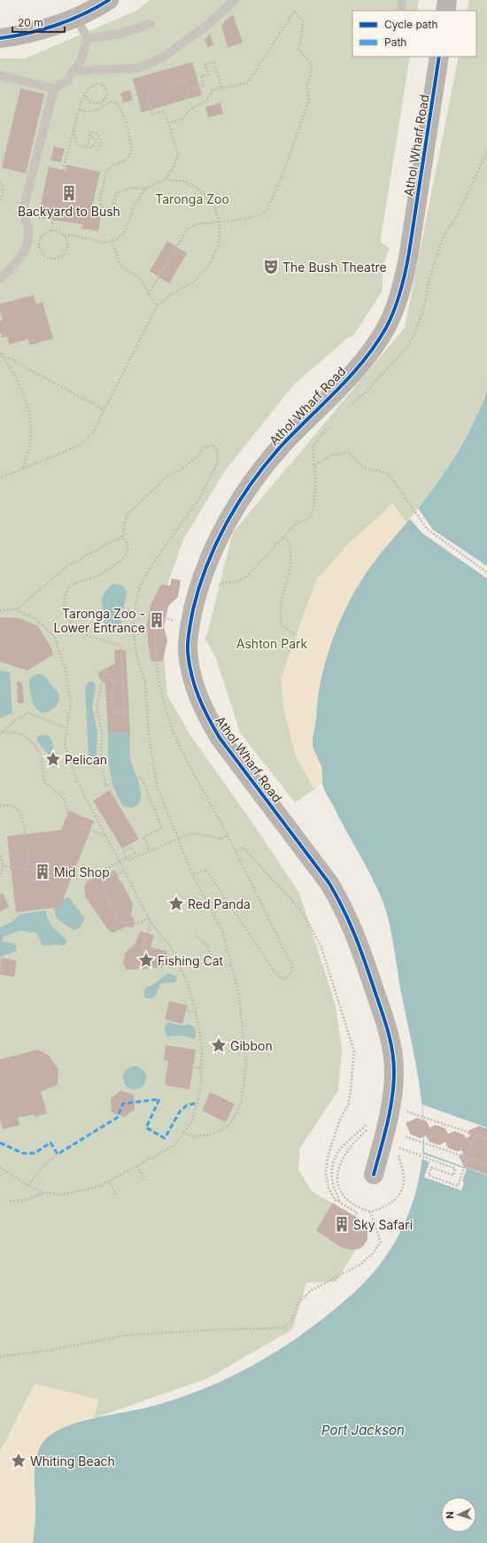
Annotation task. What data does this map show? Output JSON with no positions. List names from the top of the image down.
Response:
{
  "streets": {
    "main road": ["Athol Wharf Road"]
  },
  "water": ["Port Jackson"],
  "parks": ["Taronga Zoo", "Ashton Park"],
  "places": {
    "building": [
      "Backyard to Bush",
      "Taronga Zoo - Lower Entrance",
      "Mid Shop",
      "Sky Safari"
    ],
    "theatre": ["The Bush Theatre"],
    "place": [
      "Pelican",
      "Red Panda",
      "Fishing Cat",
      "Gibbon",
      "Whiting Beach"
    ]
  },
  "legend": ["Cycle path", "Path"],
  "scale_bar": "20 m",
  "north": "left"
}
